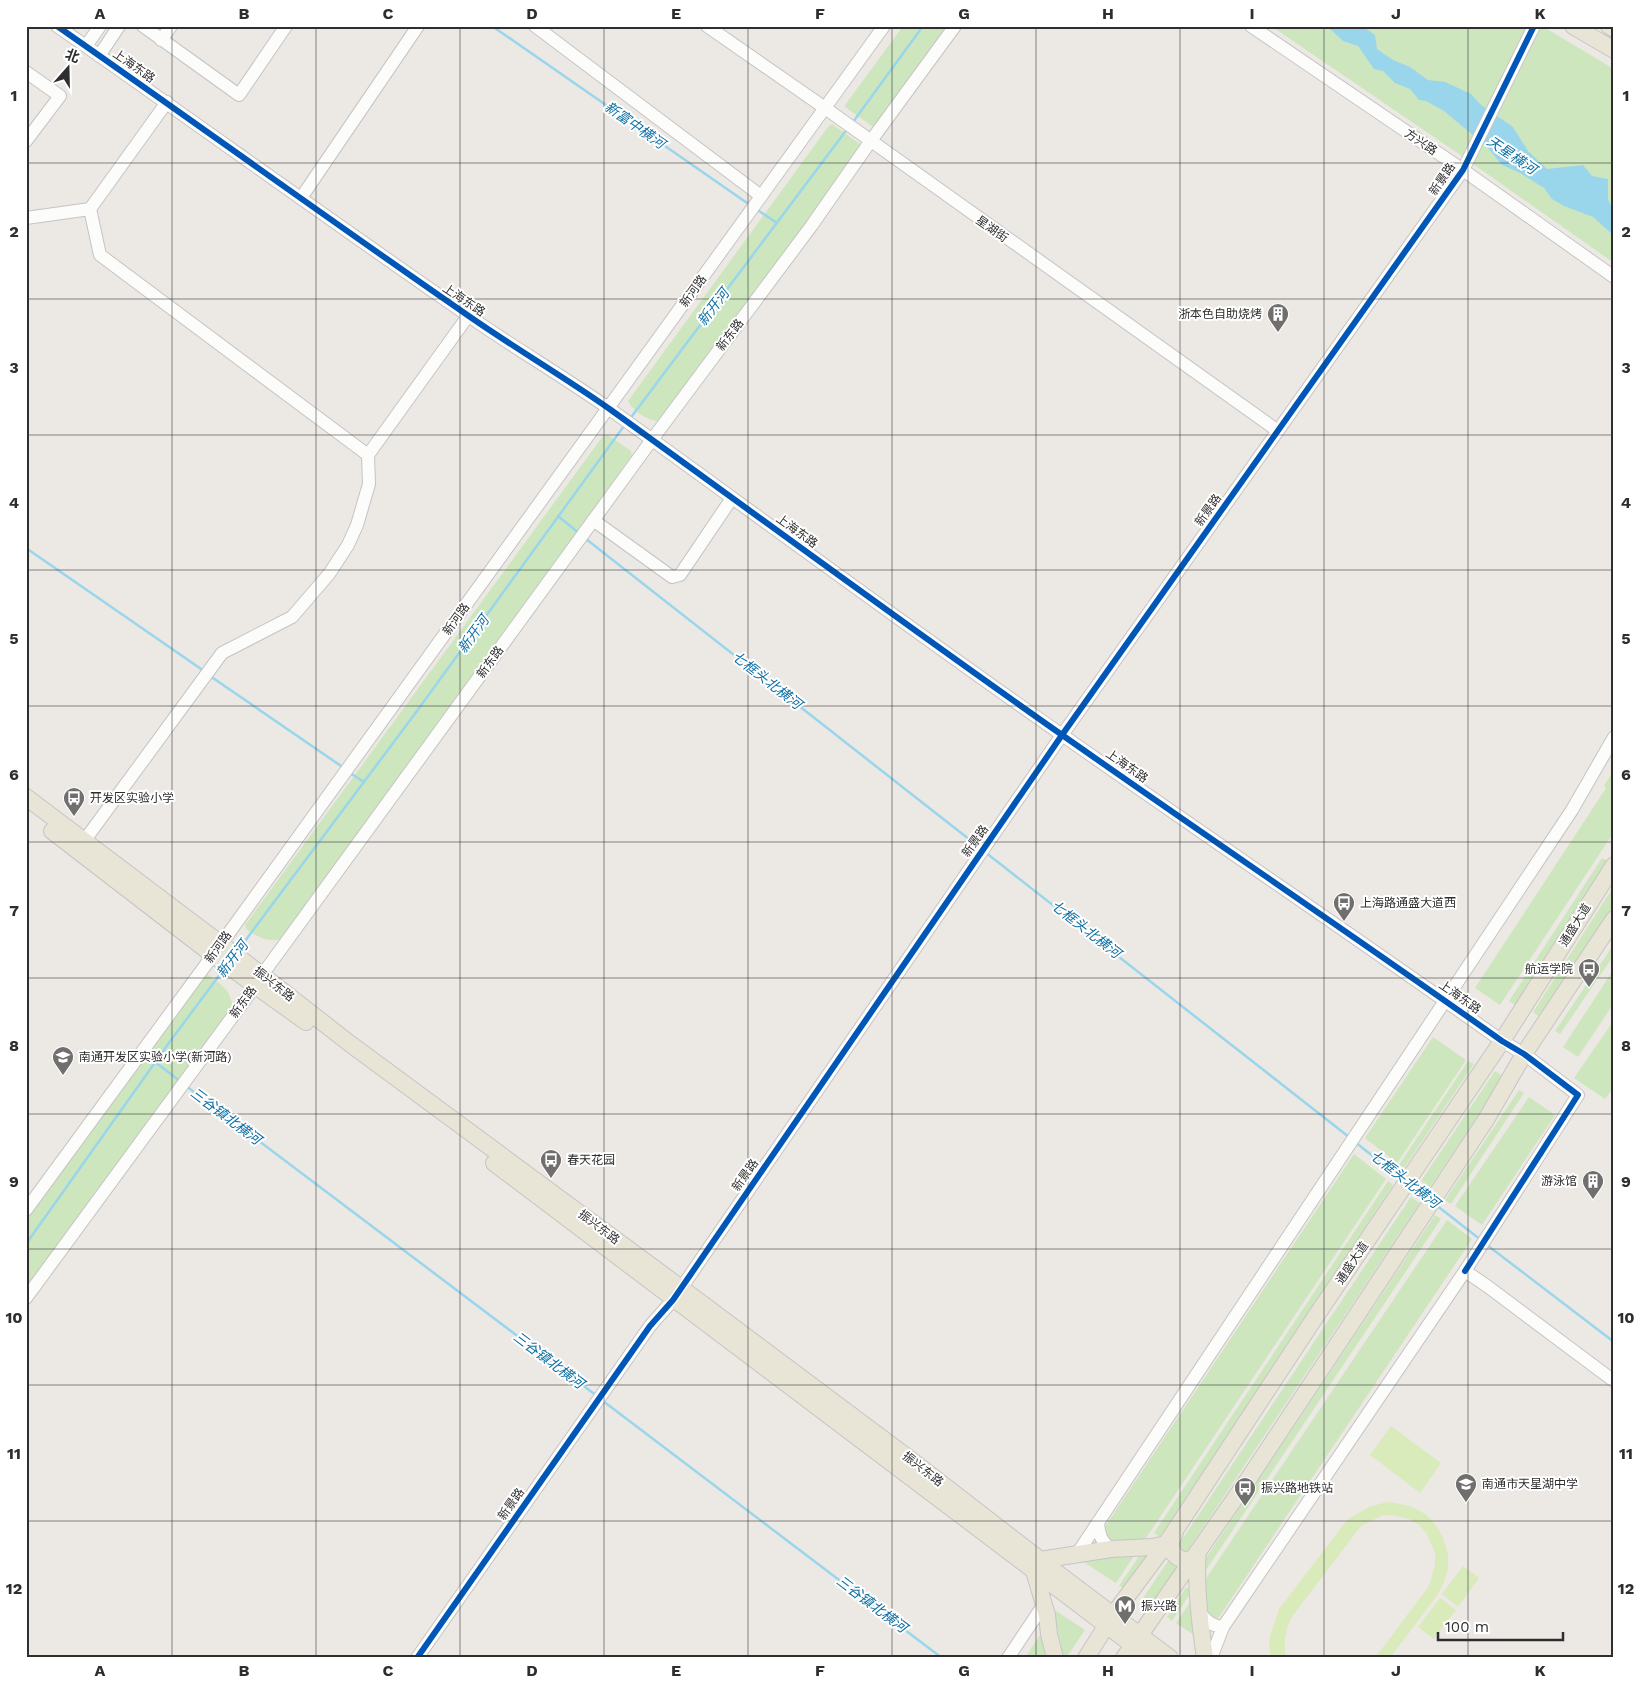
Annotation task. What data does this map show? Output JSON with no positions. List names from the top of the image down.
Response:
{
  "streets": {
    "main road": ["通盛大道", "振兴东路"],
    "street": [
      "上海东路",
      "方兴路",
      "新景路",
      "星湖街",
      "新河路",
      "新东路"
    ]
  },
  "crossings": [
    ["上海东路", "新景路"],
    ["上海东路", "新河路"],
    ["上海东路", "新东路"],
    ["上海东路", "通盛大道"],
    ["方兴路", "新景路"],
    ["新景路", "星湖街"],
    ["新景路", "振兴东路"],
    ["星湖街", "新河路"],
    ["星湖街", "新东路"],
    ["新河路", "振兴东路"],
    ["新东路", "振兴东路"],
    ["通盛大道", "振兴东路"]
  ],
  "water": [
    "新富中横河",
    "天星横河",
    "新开河",
    "七框头北横河",
    "三谷镇北横河"
  ],
  "places": {
    "building": ["浙本色自助烧烤", "游泳馆"],
    "bus stop": [
      "开发区实验小学",
      "上海路通盛大道西",
      "航运学院",
      "春天花园",
      "振兴路地铁站"
    ],
    "school or university": ["南通开发区实验小学(新河路)", "南通市天星湖中学"],
    "metro station": ["振兴路"]
  },
  "scale_bar": "100 m",
  "north": "top",
  "grid": {
    "columns": [
      "A",
      "B",
      "C",
      "D",
      "E",
      "F",
      "G",
      "H",
      "I",
      "J",
      "K"
    ],
    "rows": [
      "1",
      "2",
      "3",
      "4",
      "5",
      "6",
      "7",
      "8",
      "9",
      "10",
      "11",
      "12"
    ]
  }
}
